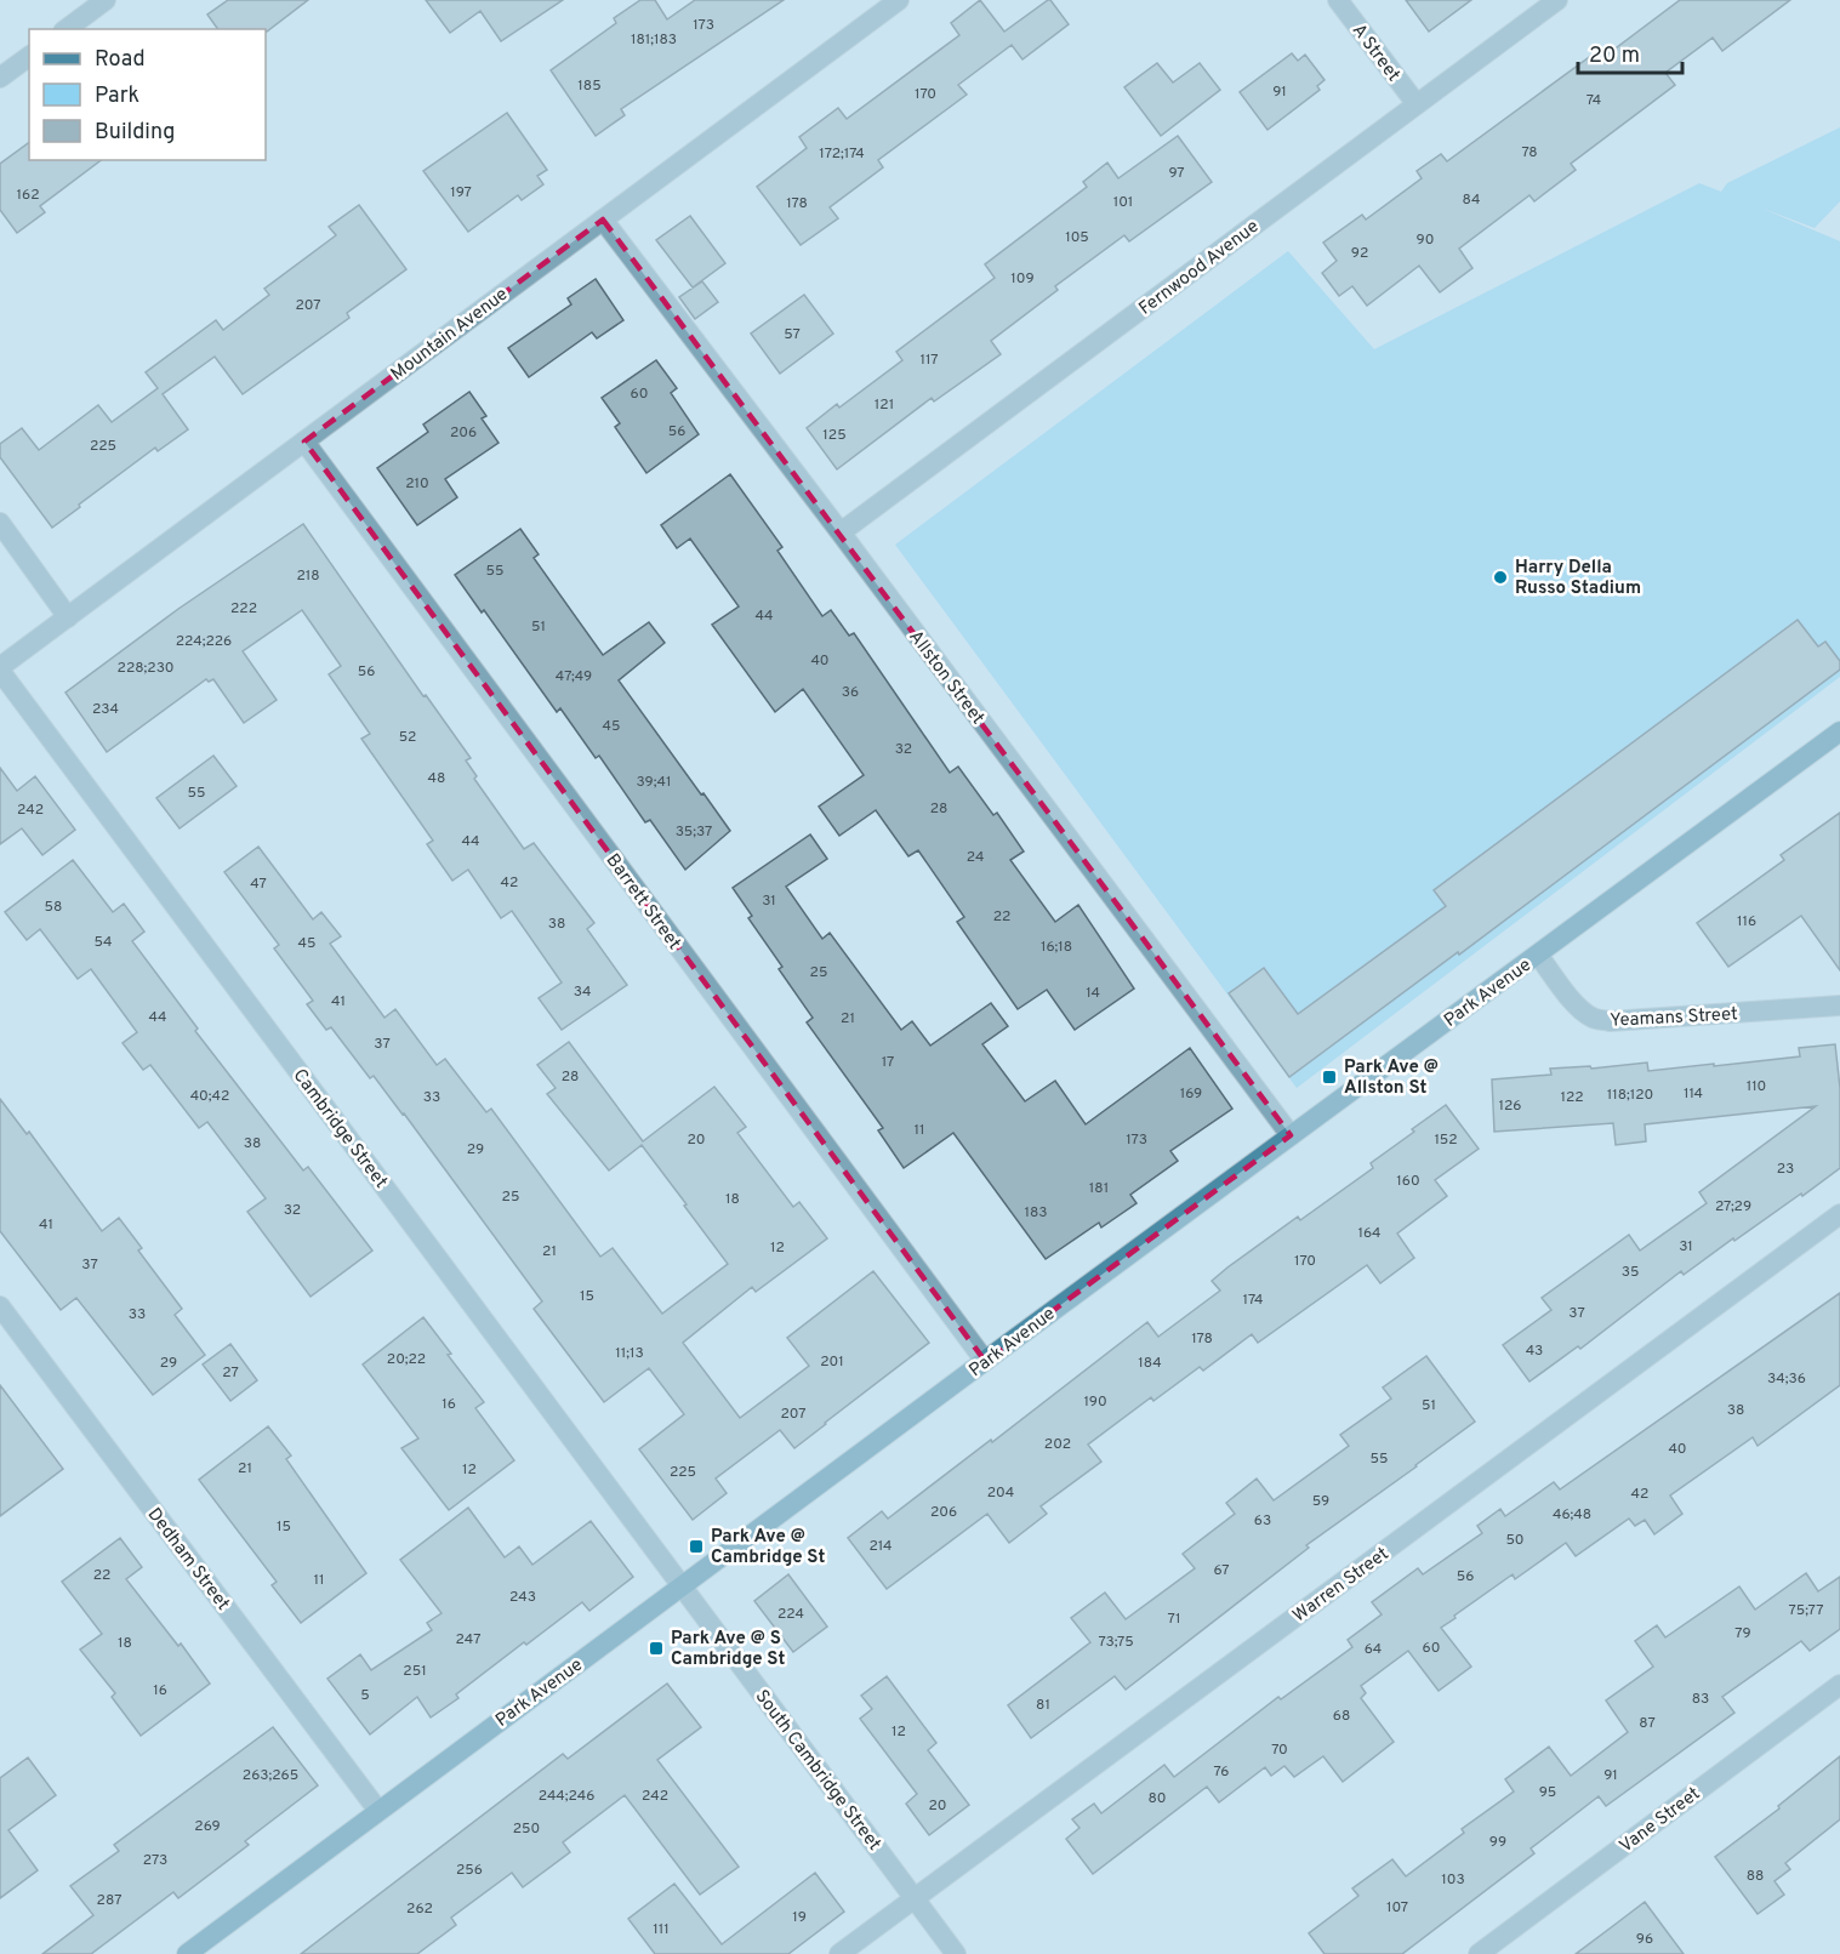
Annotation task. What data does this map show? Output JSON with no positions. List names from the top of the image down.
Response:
{
  "streets": {
    "main road": ["Park Avenue"],
    "street": [
      "A Street",
      "Fernwood Avenue",
      "Mountain Avenue",
      "Allston Street",
      "Barrett Street",
      "Yeamans Street",
      "Cambridge Street",
      "Dedham Street",
      "Warren Street",
      "South Cambridge Street",
      "Vane Street"
    ]
  },
  "crossings": [
    ["A Street", "Fernwood Avenue"],
    ["Fernwood Avenue", "Allston Street"],
    ["Mountain Avenue", "Allston Street"],
    ["Mountain Avenue", "Barrett Street"],
    ["Mountain Avenue", "Cambridge Street"],
    ["Allston Street", "Park Avenue"],
    ["Barrett Street", "Park Avenue"],
    ["Park Avenue", "Yeamans Street"],
    ["Park Avenue", "Cambridge Street"],
    ["Park Avenue", "Dedham Street"],
    ["Park Avenue", "South Cambridge Street"],
    ["Cambridge Street", "South Cambridge Street"],
    ["Warren Street", "South Cambridge Street"]
  ],
  "places": {
    "other": ["Harry Della Russo Stadium"],
    "transit": ["Park Ave @ Allston St", "Park Ave @ Cambridge St", "Park Ave @ S Cambridge St"]
  },
  "house_numbers": [
    "173",
    "181;183",
    "185",
    "91",
    "170",
    "74",
    "78",
    "172;174",
    "97",
    "197",
    "162",
    "84",
    "101",
    "178",
    "105",
    "90",
    "92",
    "109",
    "207",
    "57",
    "117",
    "60",
    "121",
    "56",
    "206",
    "125",
    "225",
    "210",
    "55",
    "218",
    "222",
    "44",
    "51",
    "224;226",
    "40",
    "228;230",
    "56",
    "47;49",
    "36",
    "234",
    "45",
    "52",
    "32",
    "48",
    "39;41",
    "55",
    "28",
    "242",
    "35;37",
    "44",
    "24",
    "42",
    "47",
    "31",
    "58",
    "22",
    "116",
    "38",
    "54",
    "45",
    "16;18",
    "25",
    "34",
    "14",
    "41",
    "44",
    "21",
    "37",
    "17",
    "28",
    "110",
    "169",
    "114",
    "118;120",
    "40;42",
    "33",
    "122",
    "126",
    "11",
    "20",
    "173",
    "152",
    "38",
    "29",
    "23",
    "160",
    "181",
    "25",
    "18",
    "27;29",
    "32",
    "183",
    "41",
    "164",
    "31",
    "12",
    "21",
    "170",
    "37",
    "35",
    "15",
    "174",
    "37",
    "33",
    "178",
    "43",
    "11;13",
    "20;22",
    "201",
    "29",
    "184",
    "27",
    "34;36",
    "190",
    "16",
    "51",
    "38",
    "207",
    "202",
    "40",
    "55",
    "21",
    "12",
    "225",
    "204",
    "42",
    "59",
    "206",
    "46;48",
    "63",
    "15",
    "50",
    "214",
    "67",
    "22",
    "56",
    "11",
    "243",
    "75;77",
    "224",
    "71",
    "79",
    "247",
    "73;75",
    "18",
    "60",
    "64",
    "251",
    "16",
    "5",
    "83",
    "81",
    "68",
    "87",
    "12",
    "70",
    "76",
    "263;265",
    "91",
    "95",
    "244;246",
    "242",
    "80",
    "20",
    "269",
    "250",
    "99",
    "273",
    "256",
    "88",
    "103",
    "287",
    "107",
    "262",
    "19",
    "111",
    "96"
  ],
  "legend": ["Road", "Park", "Building"],
  "scale_bar": "20 m"
}
